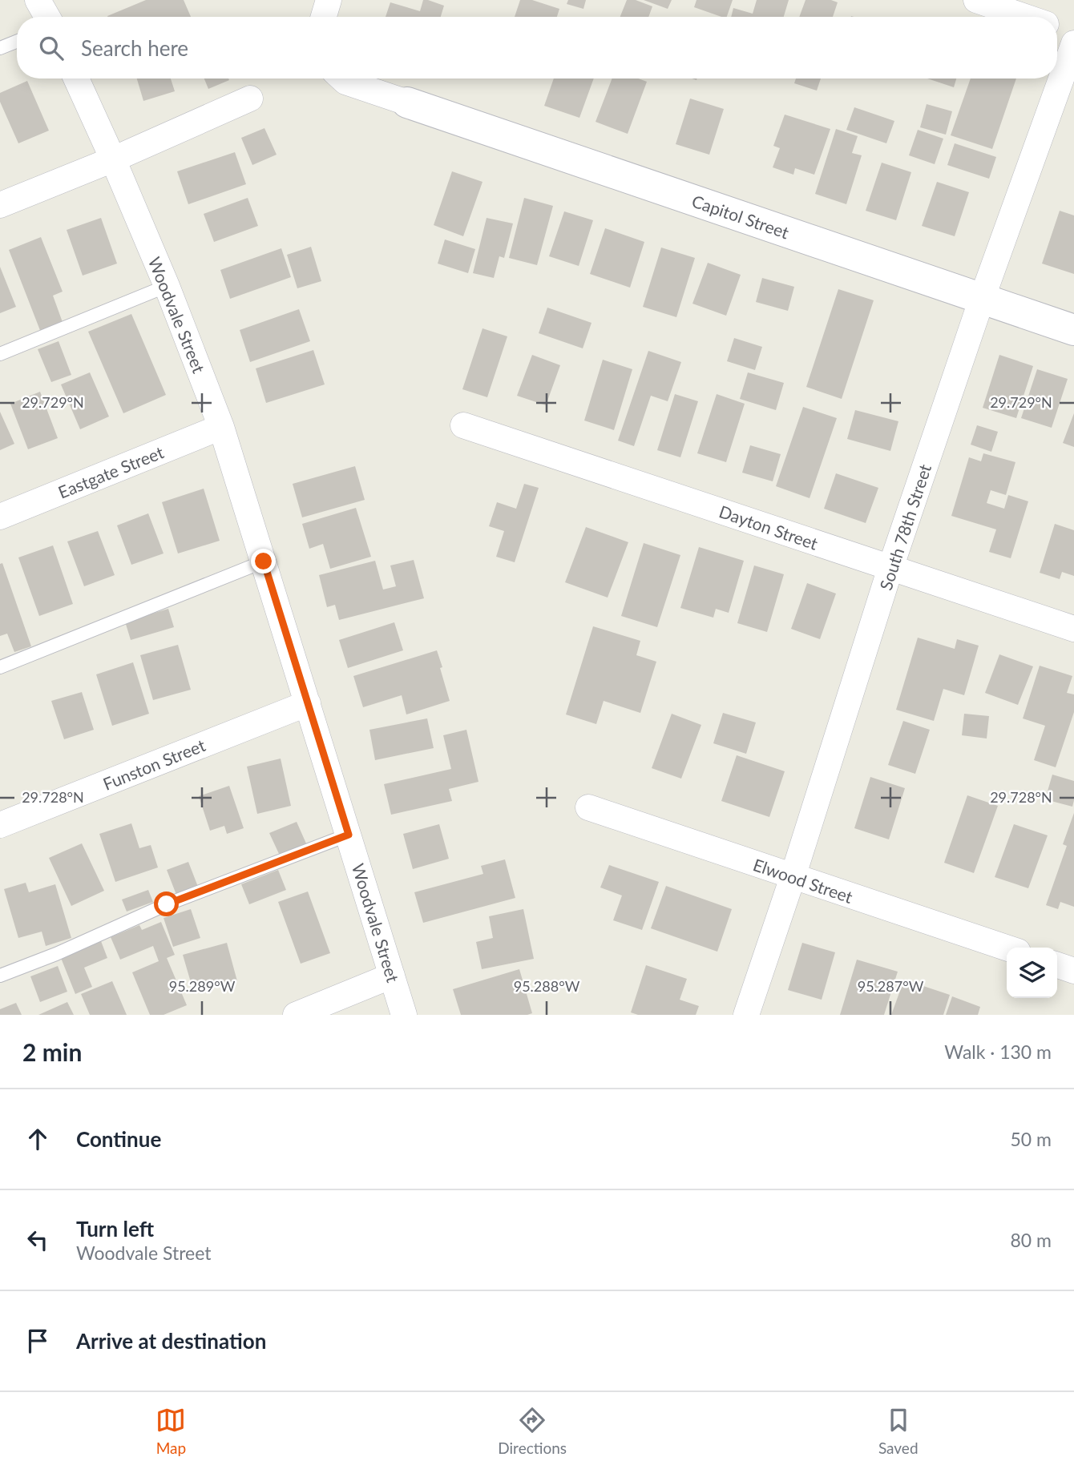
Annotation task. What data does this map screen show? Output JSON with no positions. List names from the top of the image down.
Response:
{
  "streets": {
    "street": [
      "Capitol Street",
      "Woodvale Street",
      "Eastgate Street",
      "Dayton Street",
      "South 78th Street",
      "Funston Street",
      "Elwood Street"
    ]
  },
  "crossings": [
    ["Capitol Street", "South 78th Street"],
    ["Woodvale Street", "Eastgate Street"],
    ["Woodvale Street", "Funston Street"],
    ["Dayton Street", "South 78th Street"],
    ["South 78th Street", "Elwood Street"]
  ],
  "page": {
    "search": "Search here",
    "heading": ["2 min", "Walk · 130 m"],
    "list": [
      ["Continue", "50 m"],
      ["Turn left", "Woodvale Street", "80 m"],
      "Arrive at destination"
    ],
    "nav": ["Map", "Directions", "Saved"]
  },
  "coordinates": [
    "29.729°N",
    "29.728°N",
    "95.289°W",
    "95.288°W",
    "95.287°W"
  ]
}
